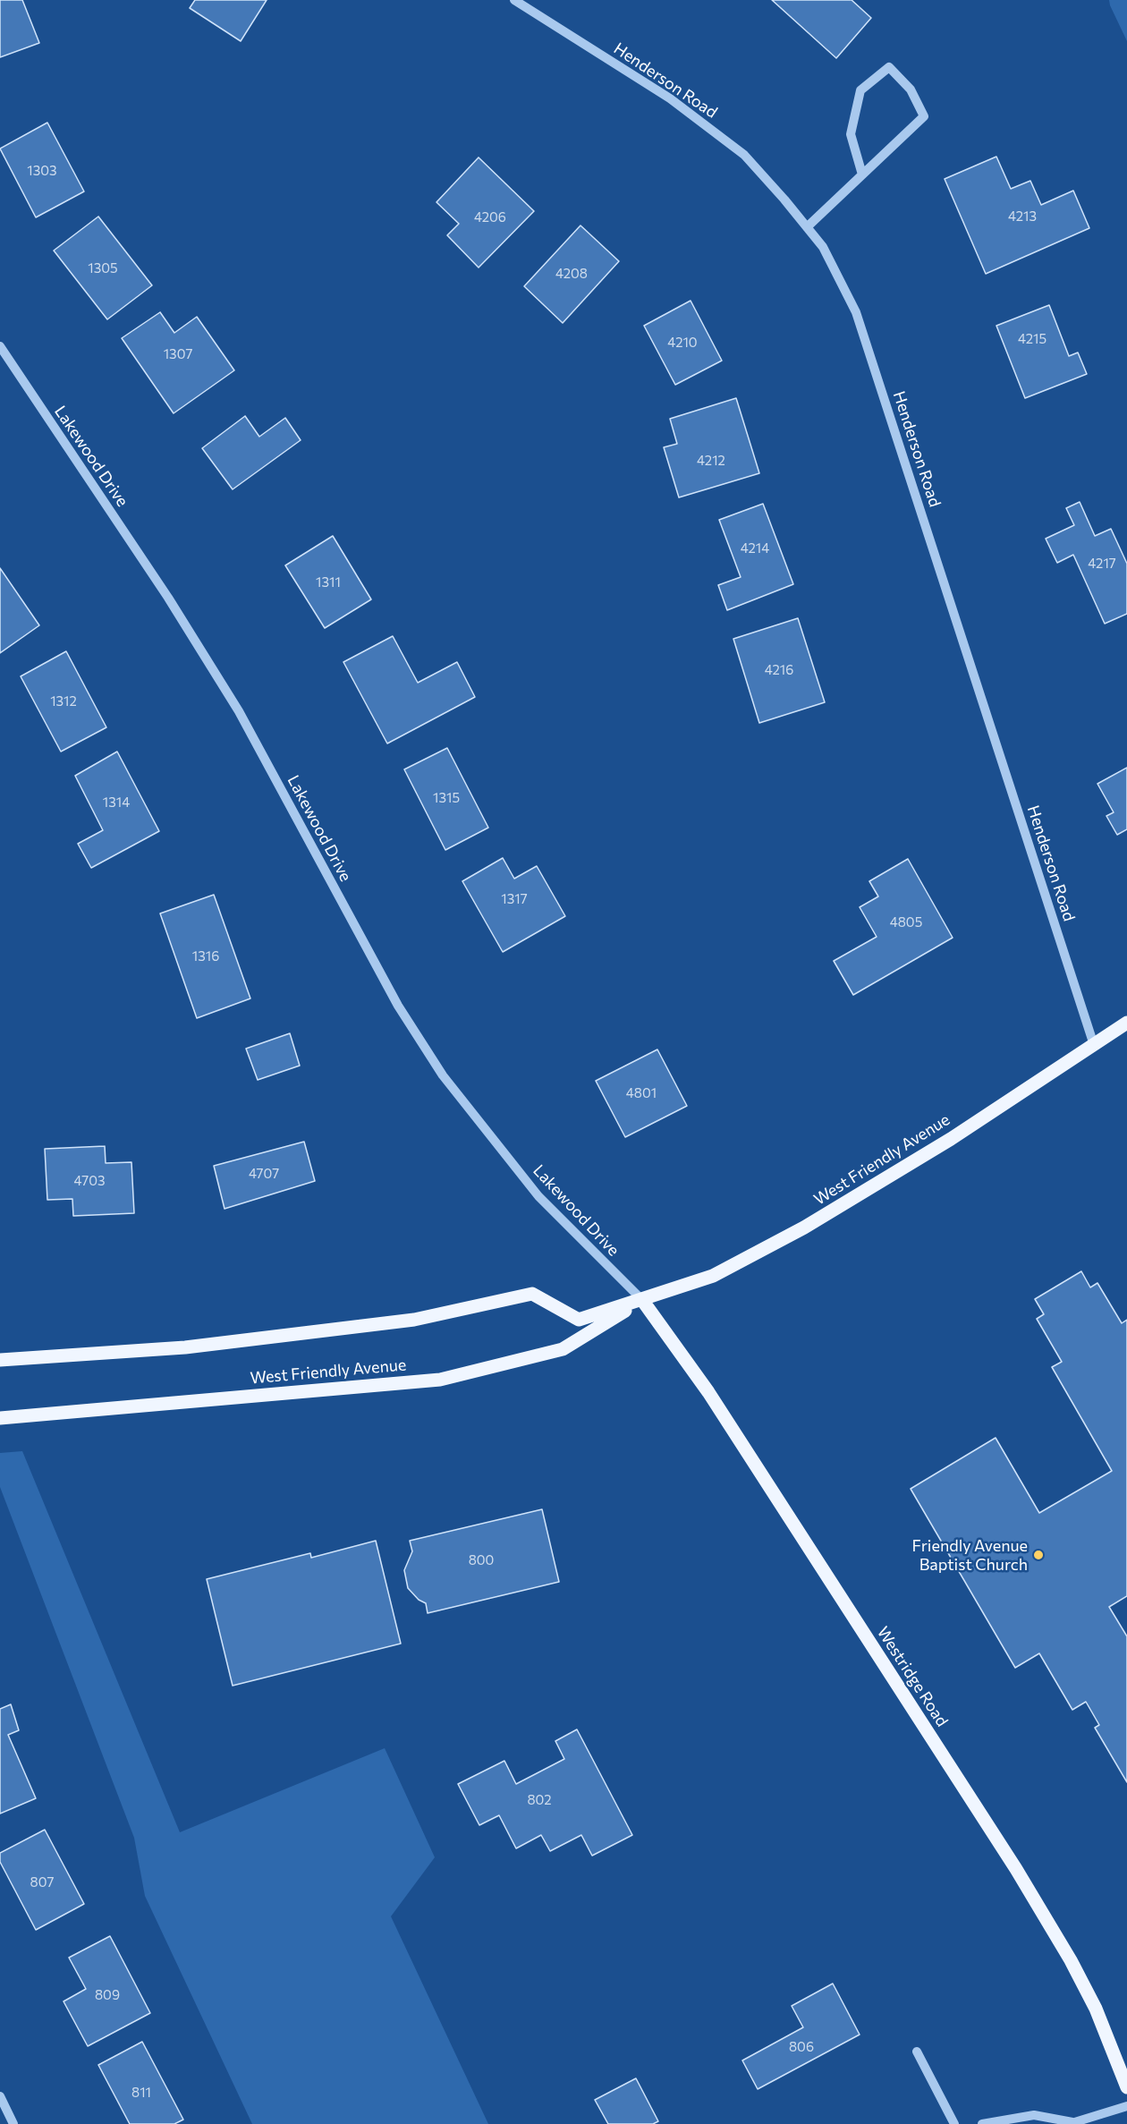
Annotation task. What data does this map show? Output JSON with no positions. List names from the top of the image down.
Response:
{
  "streets": {
    "main road": ["West Friendly Avenue", "Westridge Road"],
    "street": ["Henderson Road", "Lakewood Drive"]
  },
  "crossings": [
    ["Henderson Road", "West Friendly Avenue"],
    ["Lakewood Drive", "West Friendly Avenue"],
    ["Lakewood Drive", "Westridge Road"],
    ["West Friendly Avenue", "Westridge Road"]
  ],
  "places": ["Friendly Avenue Baptist Church"],
  "house_numbers": [
    "1303",
    "4213",
    "4206",
    "1305",
    "4208",
    "4215",
    "4210",
    "1307",
    "4212",
    "4214",
    "4217",
    "1311",
    "4216",
    "1312",
    "1315",
    "1314",
    "1317",
    "4805",
    "1316",
    "4801",
    "4707",
    "4703",
    "800",
    "802",
    "807",
    "809",
    "806",
    "811"
  ]
}
